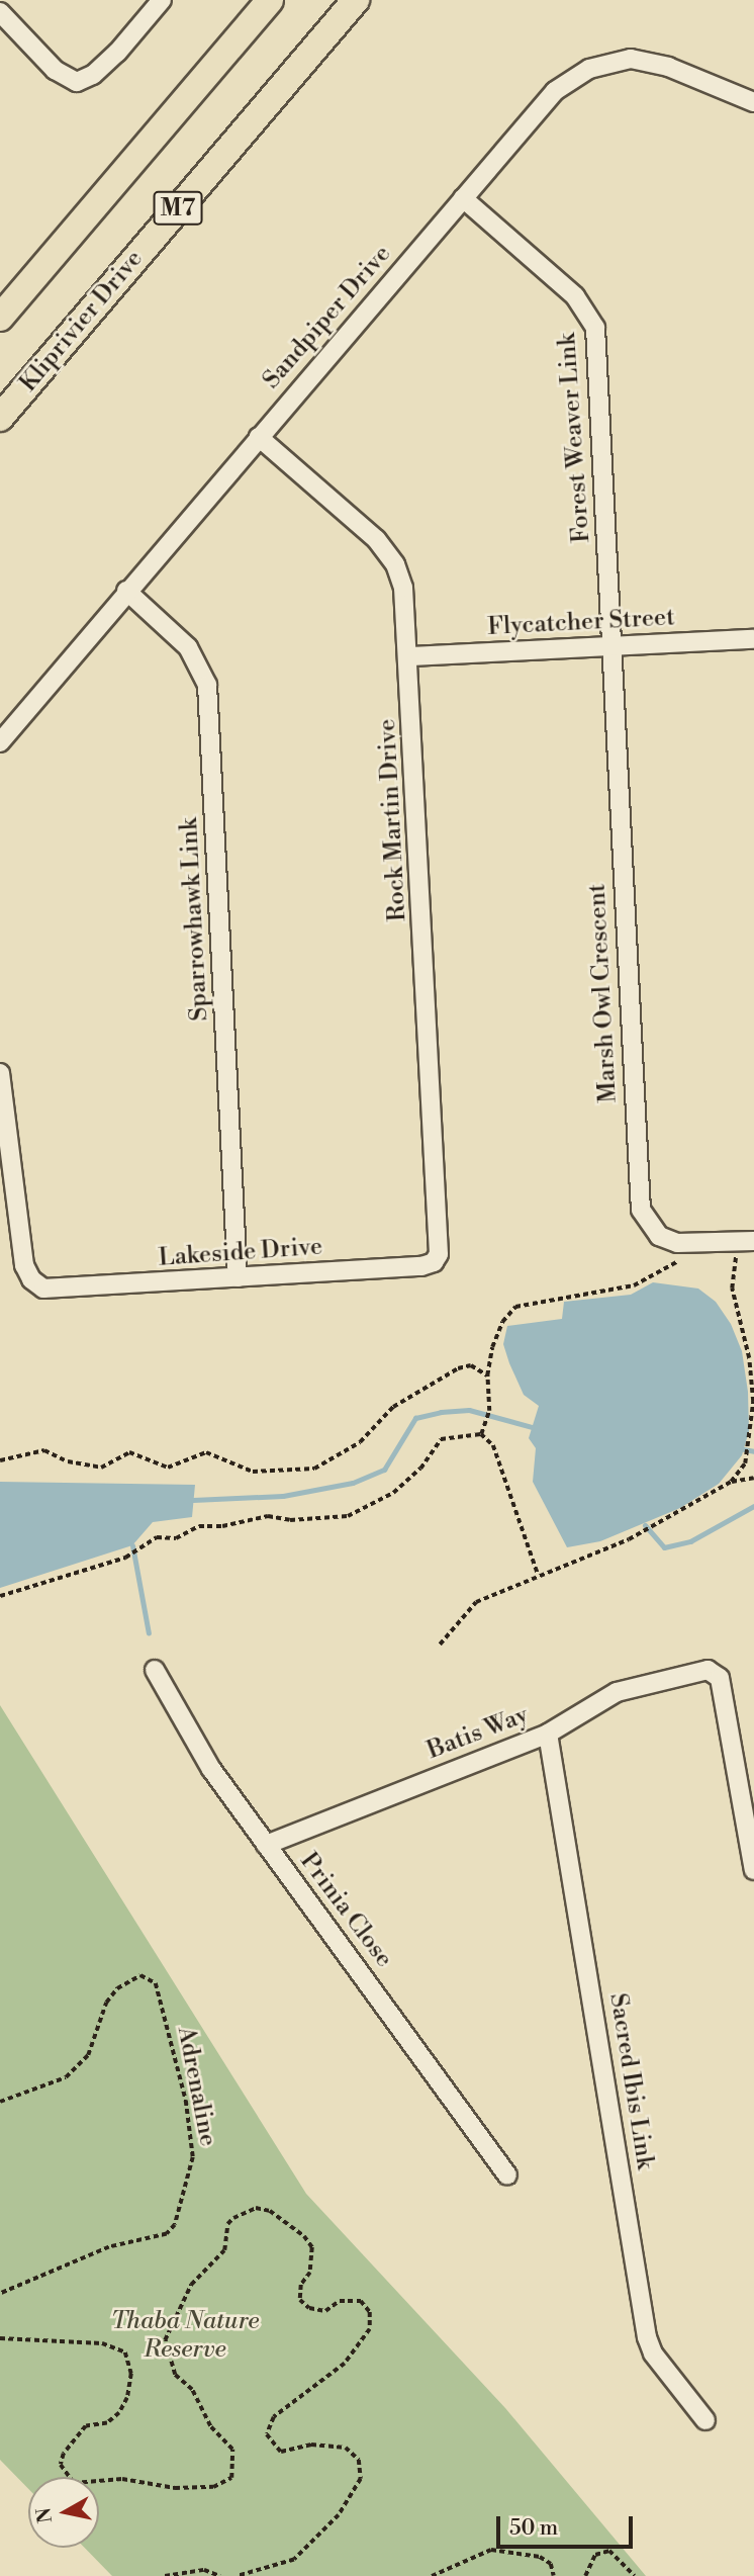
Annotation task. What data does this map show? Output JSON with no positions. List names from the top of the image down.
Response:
{
  "streets": {
    "main road": ["M7", "Kliprivier Drive"],
    "street": [
      "Sandpiper Drive",
      "Forest Weaver Link",
      "Flycatcher Street",
      "Rock Martin Drive",
      "Sparrowhawk Link",
      "Marsh Owl Crescent",
      "Lakeside Drive",
      "Batis Way",
      "Prinia Close",
      "Sacred Ibis Link"
    ],
    "path": ["Adrenaline"]
  },
  "crossings": [
    ["Sandpiper Drive", "Forest Weaver Link"],
    ["Sandpiper Drive", "Rock Martin Drive"],
    ["Sandpiper Drive", "Sparrowhawk Link"],
    ["Forest Weaver Link", "Flycatcher Street"],
    ["Forest Weaver Link", "Marsh Owl Crescent"],
    ["Flycatcher Street", "Rock Martin Drive"],
    ["Flycatcher Street", "Marsh Owl Crescent"],
    ["Rock Martin Drive", "Lakeside Drive"],
    ["Sparrowhawk Link", "Lakeside Drive"],
    ["Batis Way", "Prinia Close"],
    ["Batis Way", "Sacred Ibis Link"]
  ],
  "parks": ["Thaba Nature Reserve"],
  "scale_bar": "50 m",
  "north": "left"
}
